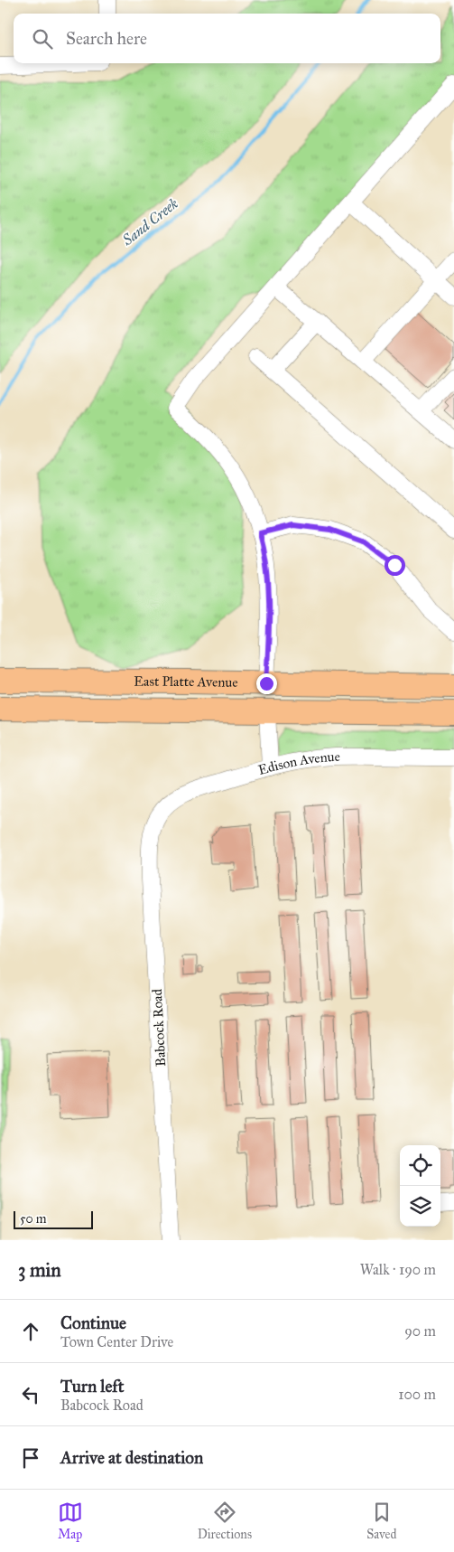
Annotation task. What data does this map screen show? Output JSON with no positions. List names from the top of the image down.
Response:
{
  "streets": {
    "highway": ["East Platte Avenue"],
    "street": ["Edison Avenue", "Babcock Road"]
  },
  "crossings": [
    ["Edison Avenue", "Babcock Road"]
  ],
  "water": ["Sand Creek"],
  "scale_bar": "50 m",
  "page": {
    "search": "Search here",
    "scale": "50 m",
    "heading": ["3 min", "Walk · 190 m"],
    "list": [
      ["Continue", "Town Center Drive", "90 m"],
      ["Turn left", "Babcock Road", "100 m"],
      "Arrive at destination"
    ],
    "nav": ["Map", "Directions", "Saved"]
  }
}
